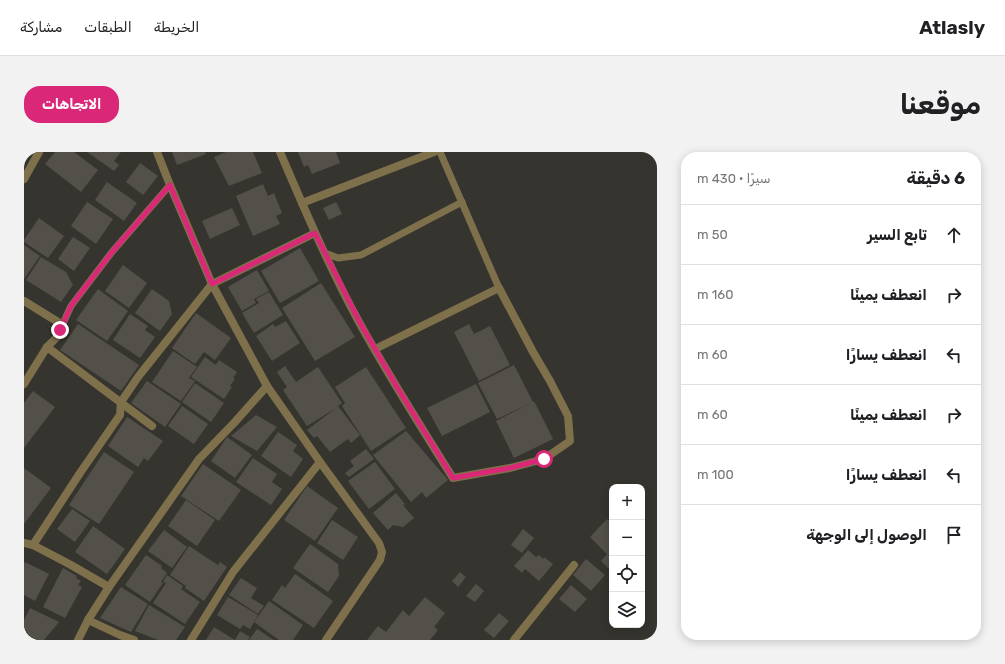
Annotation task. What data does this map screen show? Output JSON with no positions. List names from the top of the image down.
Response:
{
  "page": {
    "header": "Atlasly",
    "nav": ["الخريطة", "الطبقات", "مشاركة"],
    "buttons": "الاتجاهات",
    "title": "موقعنا",
    "heading": ["6 دقيقة", "سيرًا · 430 m"],
    "list": [
      ["تابع السير", "50 m"],
      ["انعطف يمينًا", "160 m"],
      ["انعطف يسارًا", "60 m"],
      ["انعطف يمينًا", "60 m"],
      ["انعطف يسارًا", "100 m"],
      "الوصول إلى الوجهة"
    ],
    "map_buttons": ["+", "−"]
  }
}
